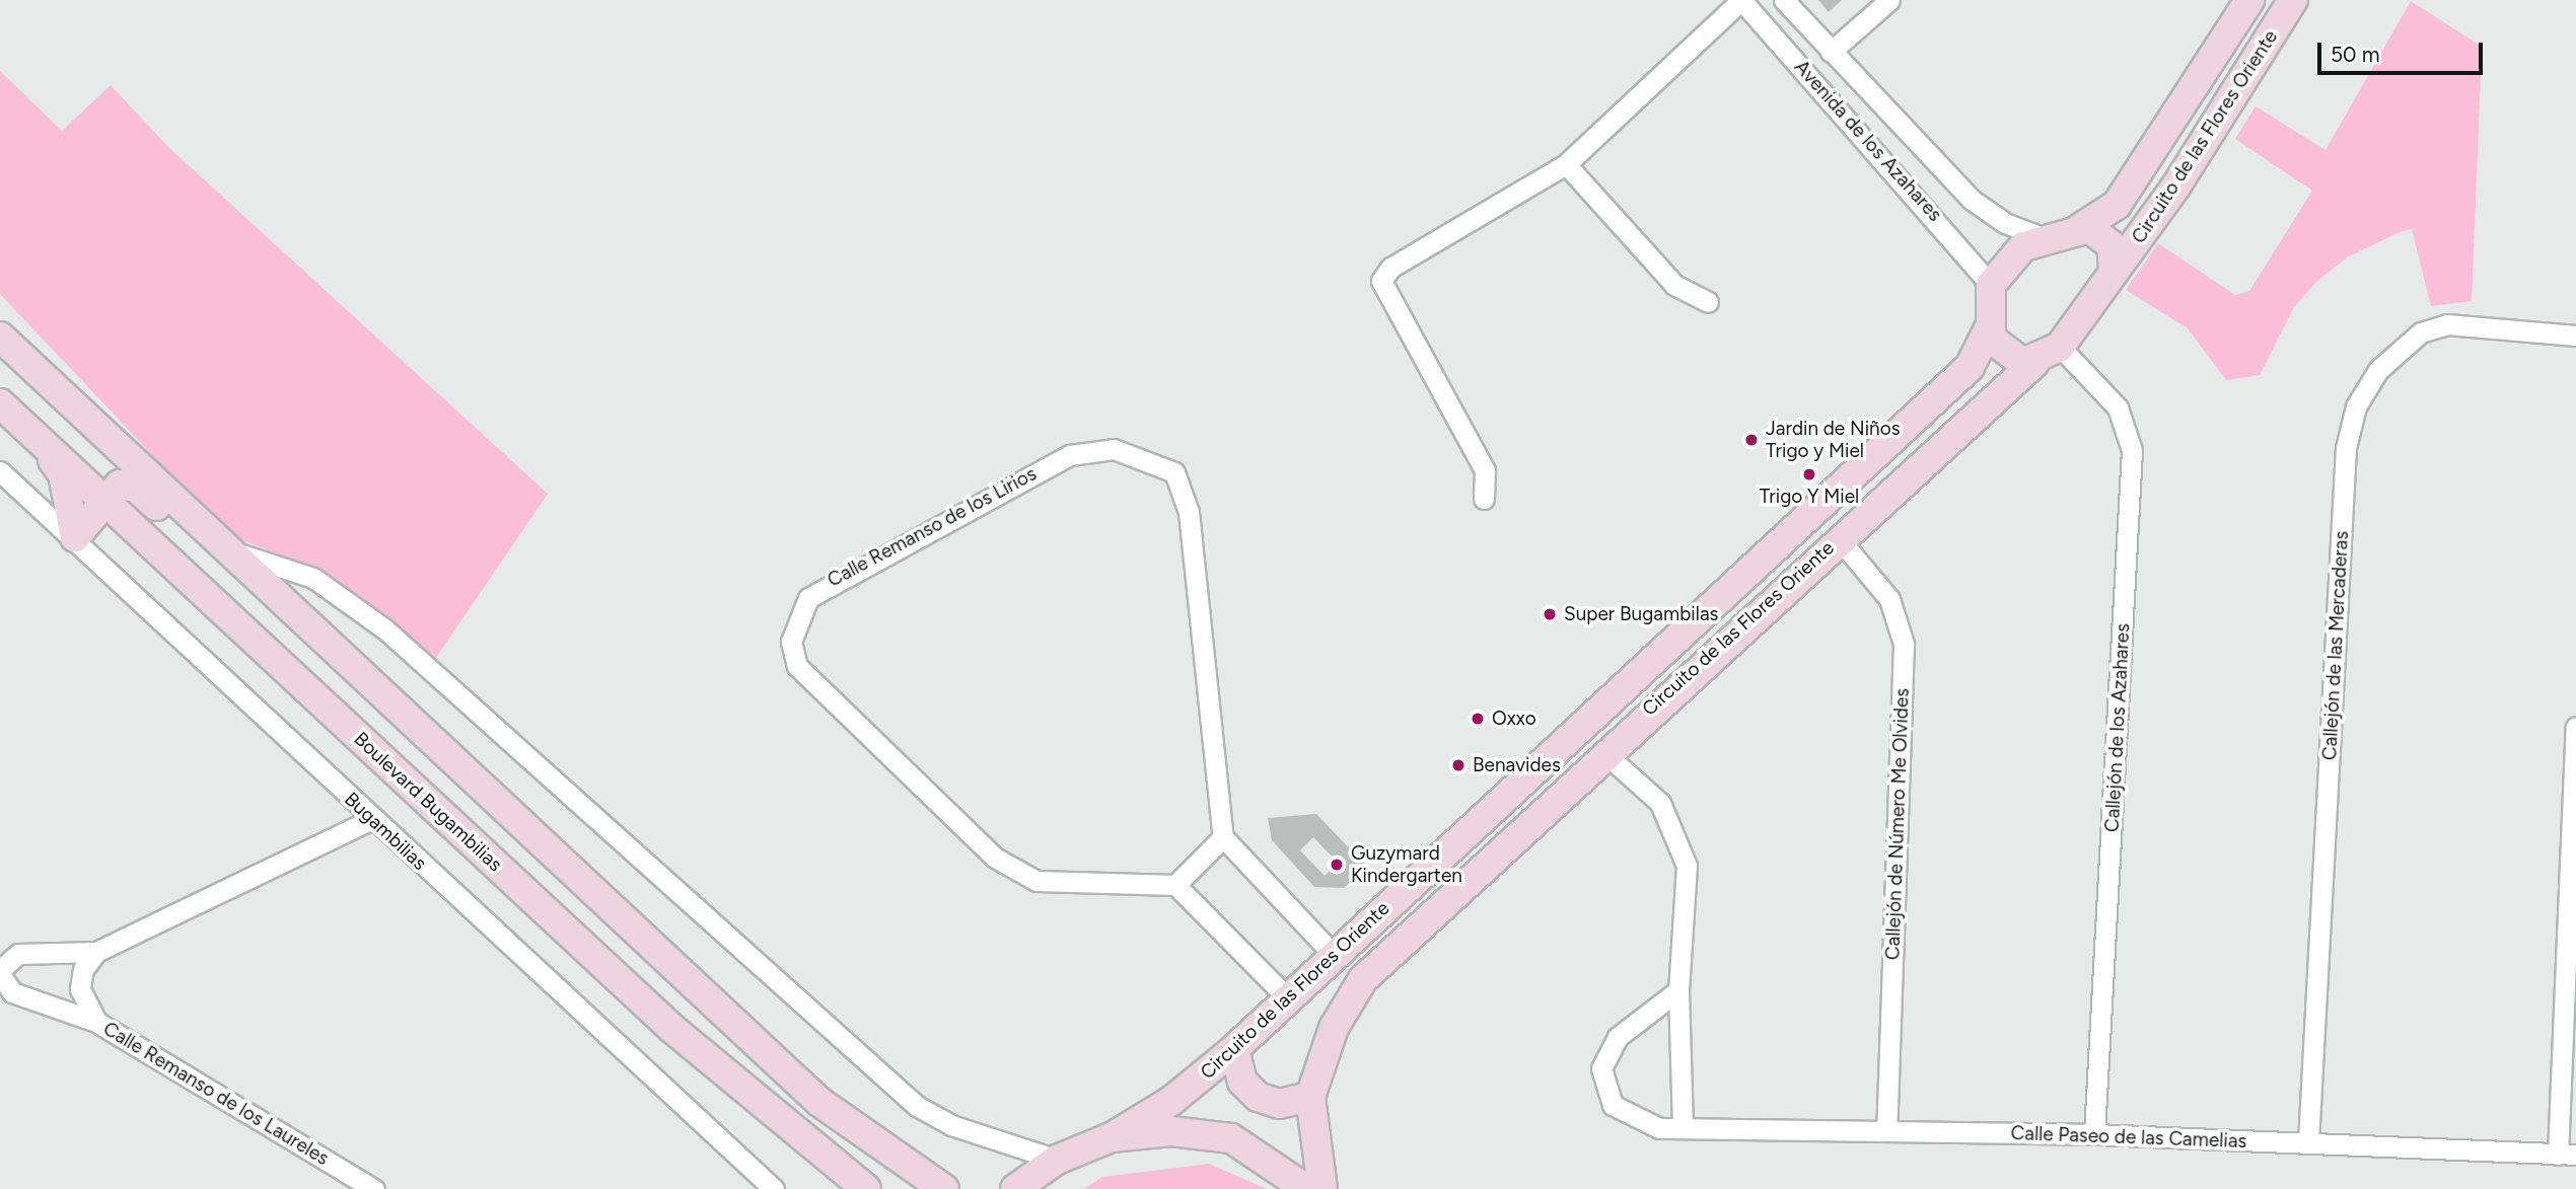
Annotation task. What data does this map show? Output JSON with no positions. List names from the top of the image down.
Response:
{
  "streets": {
    "street": [
      "Circuito de las Flores Oriente",
      "Avenida de los Azahares",
      "Calle Remanso de los Lirios",
      "Callejón de las Mercaderas",
      "Callejón de los Azahares",
      "Boulevard Bugambilias",
      "Callejón de Número Me Olvides",
      "Bugambilias",
      "Calle Remanso de los Laureles",
      "Calle Paseo de las Camelias"
    ]
  },
  "crossings": [
    ["Circuito de las Flores Oriente", "Avenida de los Azahares"],
    ["Circuito de las Flores Oriente", "Callejón de los Azahares"],
    ["Circuito de las Flores Oriente", "Callejón de Número Me Olvides"],
    ["Avenida de los Azahares", "Callejón de los Azahares"],
    ["Callejón de las Mercaderas", "Calle Paseo de las Camelias"],
    ["Callejón de los Azahares", "Calle Paseo de las Camelias"],
    ["Callejón de Número Me Olvides", "Calle Paseo de las Camelias"]
  ],
  "places": [
    "Jardin de Niños Trigo y Miel",
    "Trigo Y Miel",
    "Super Bugambilas",
    "Oxxo",
    "Benavides",
    "Guzymard Kindergarten"
  ],
  "scale_bar": "50 m"
}
